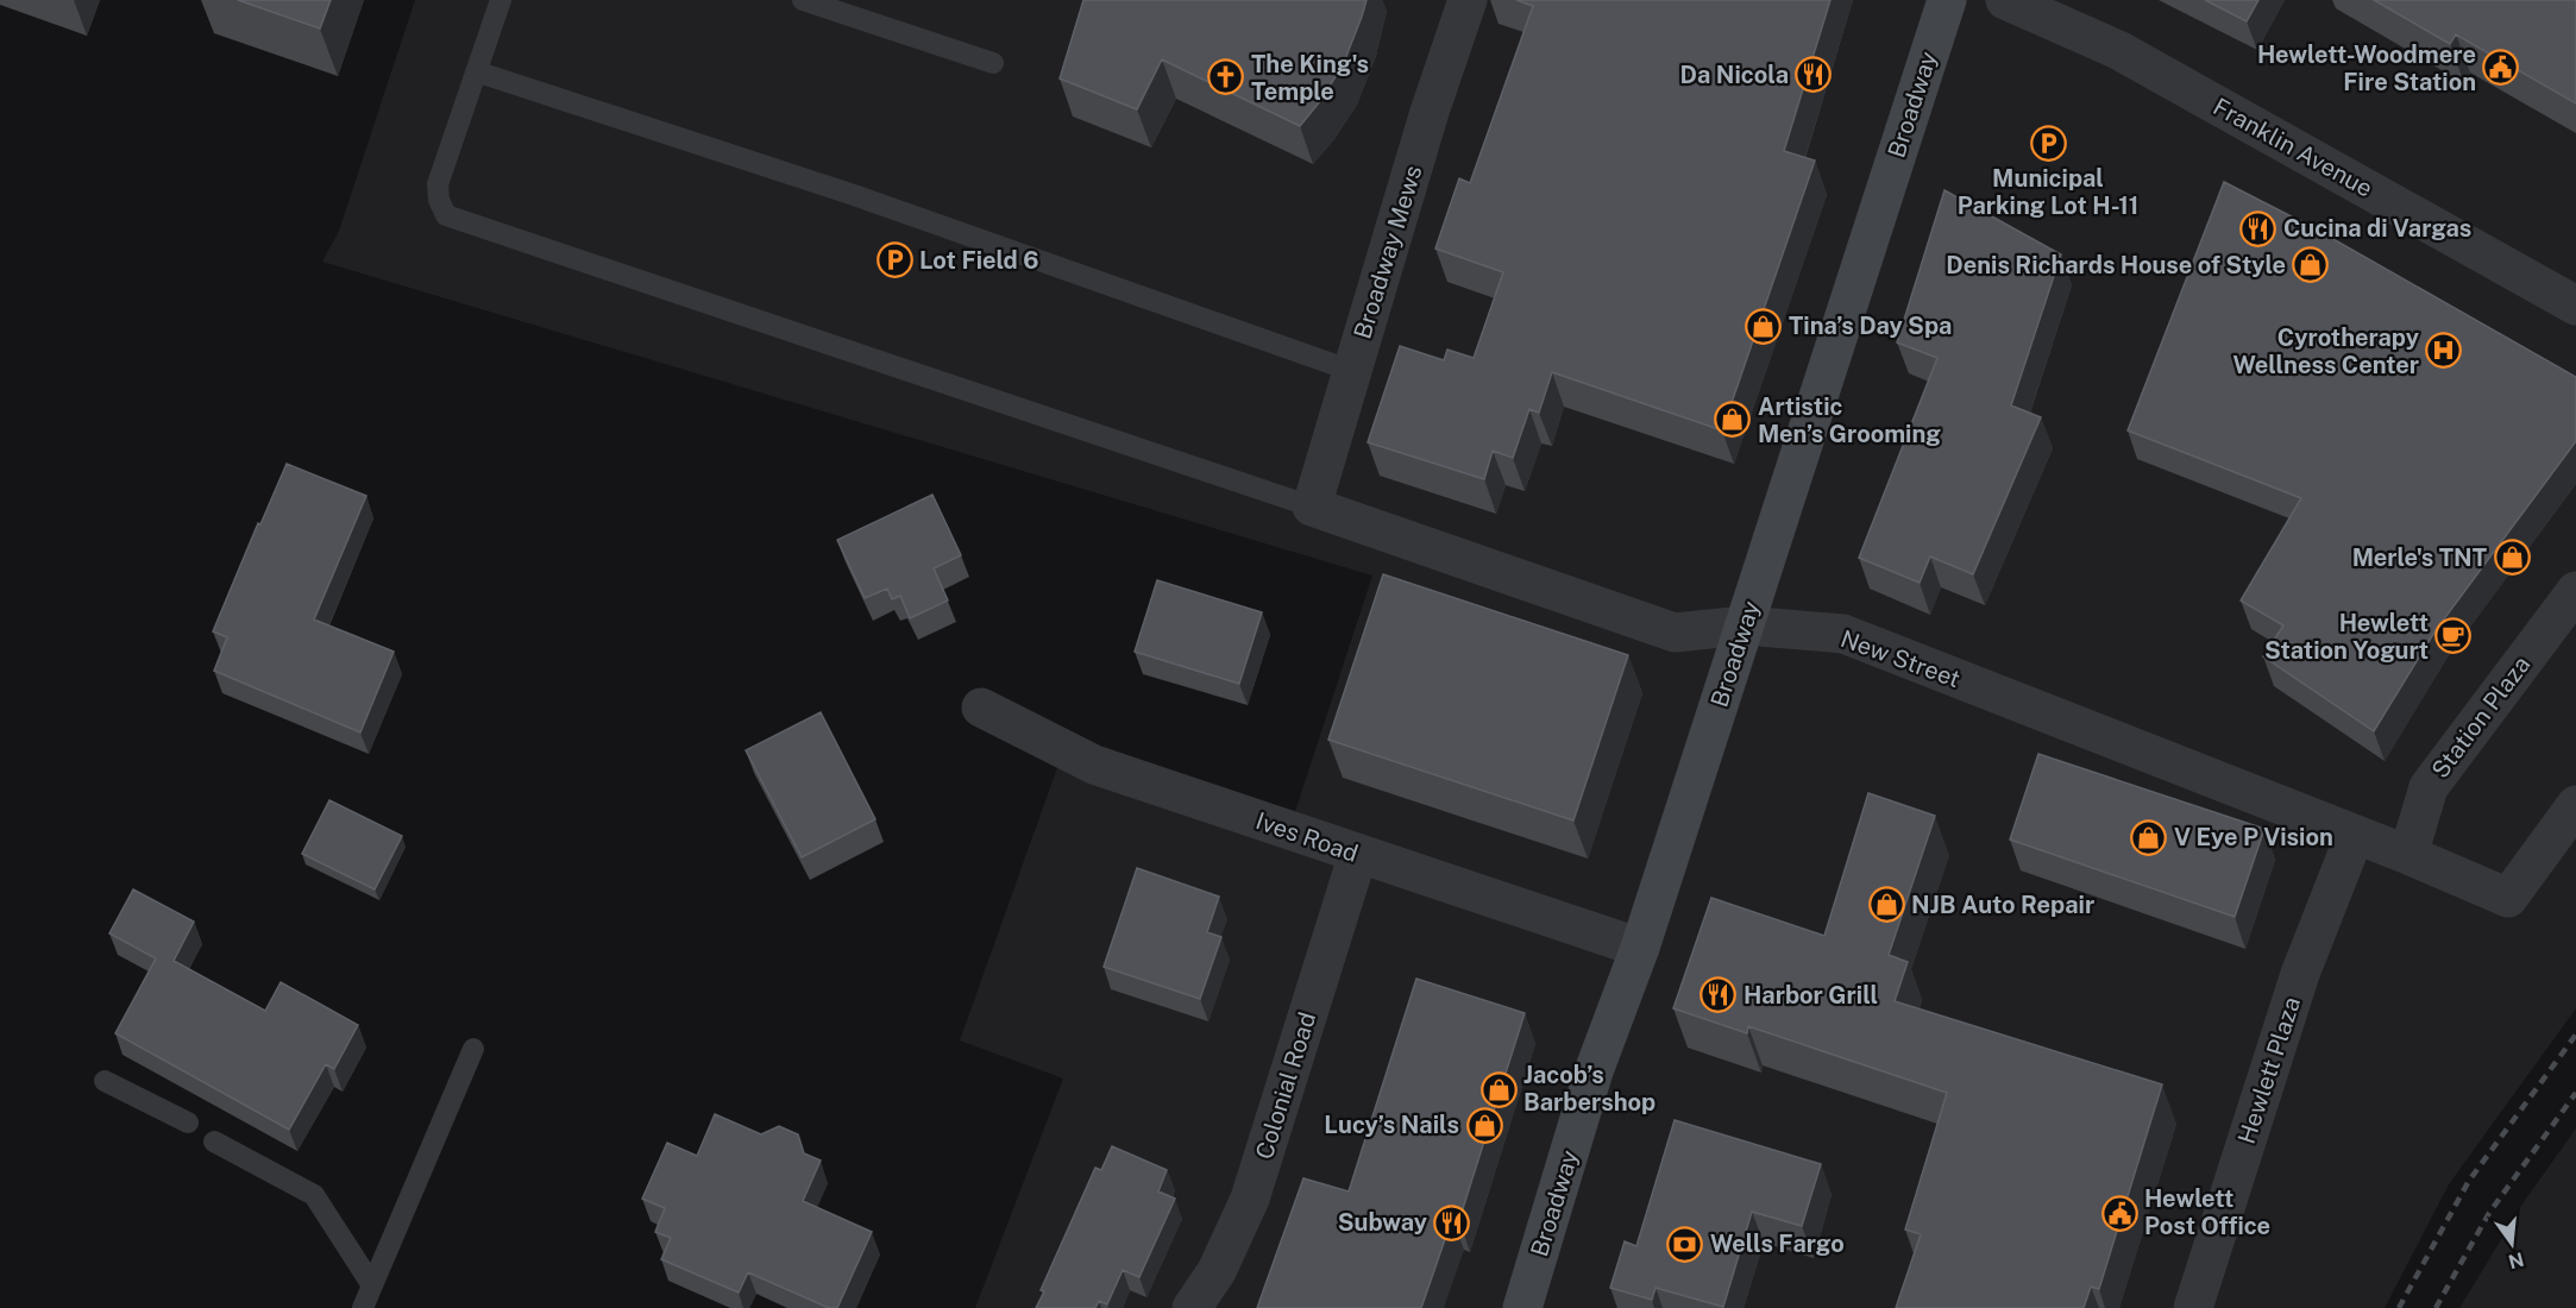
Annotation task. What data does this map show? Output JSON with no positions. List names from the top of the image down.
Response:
{
  "streets": {
    "main road": ["Broadway"],
    "street": [
      "Franklin Avenue",
      "Broadway Mews",
      "New Street",
      "Station Plaza",
      "Ives Road",
      "Hewlett Plaza",
      "Colonial Road"
    ]
  },
  "crossings": [
    ["Broadway", "New Street"],
    ["Broadway", "Ives Road"],
    ["Broadway Mews", "New Street"],
    ["New Street", "Hewlett Plaza"],
    ["Ives Road", "Colonial Road"]
  ],
  "places": {
    "public building": ["Hewlett-Woodmere Fire Station", "Hewlett Post Office"],
    "restaurant": [
      "Da Nicola",
      "Cucina di Vargas",
      "Harbor Grill",
      "Subway"
    ],
    "church": ["The King's Temple"],
    "parking": ["Municipal Parking Lot H-11", "Lot Field 6"],
    "shop": [
      "Denis Richards House of Style",
      "Tina’s Day Spa",
      "Artistic Men’s Grooming",
      "Merle's TNT",
      "V Eye P Vision",
      "NJB Auto Repair",
      "Jacob’s Barbershop",
      "Lucy’s Nails"
    ],
    "hospital": ["Cyrotherapy Wellness Center"],
    "cafe": ["Hewlett Station Yogurt"],
    "bank": ["Wells Fargo"]
  },
  "north": "bottom"
}
